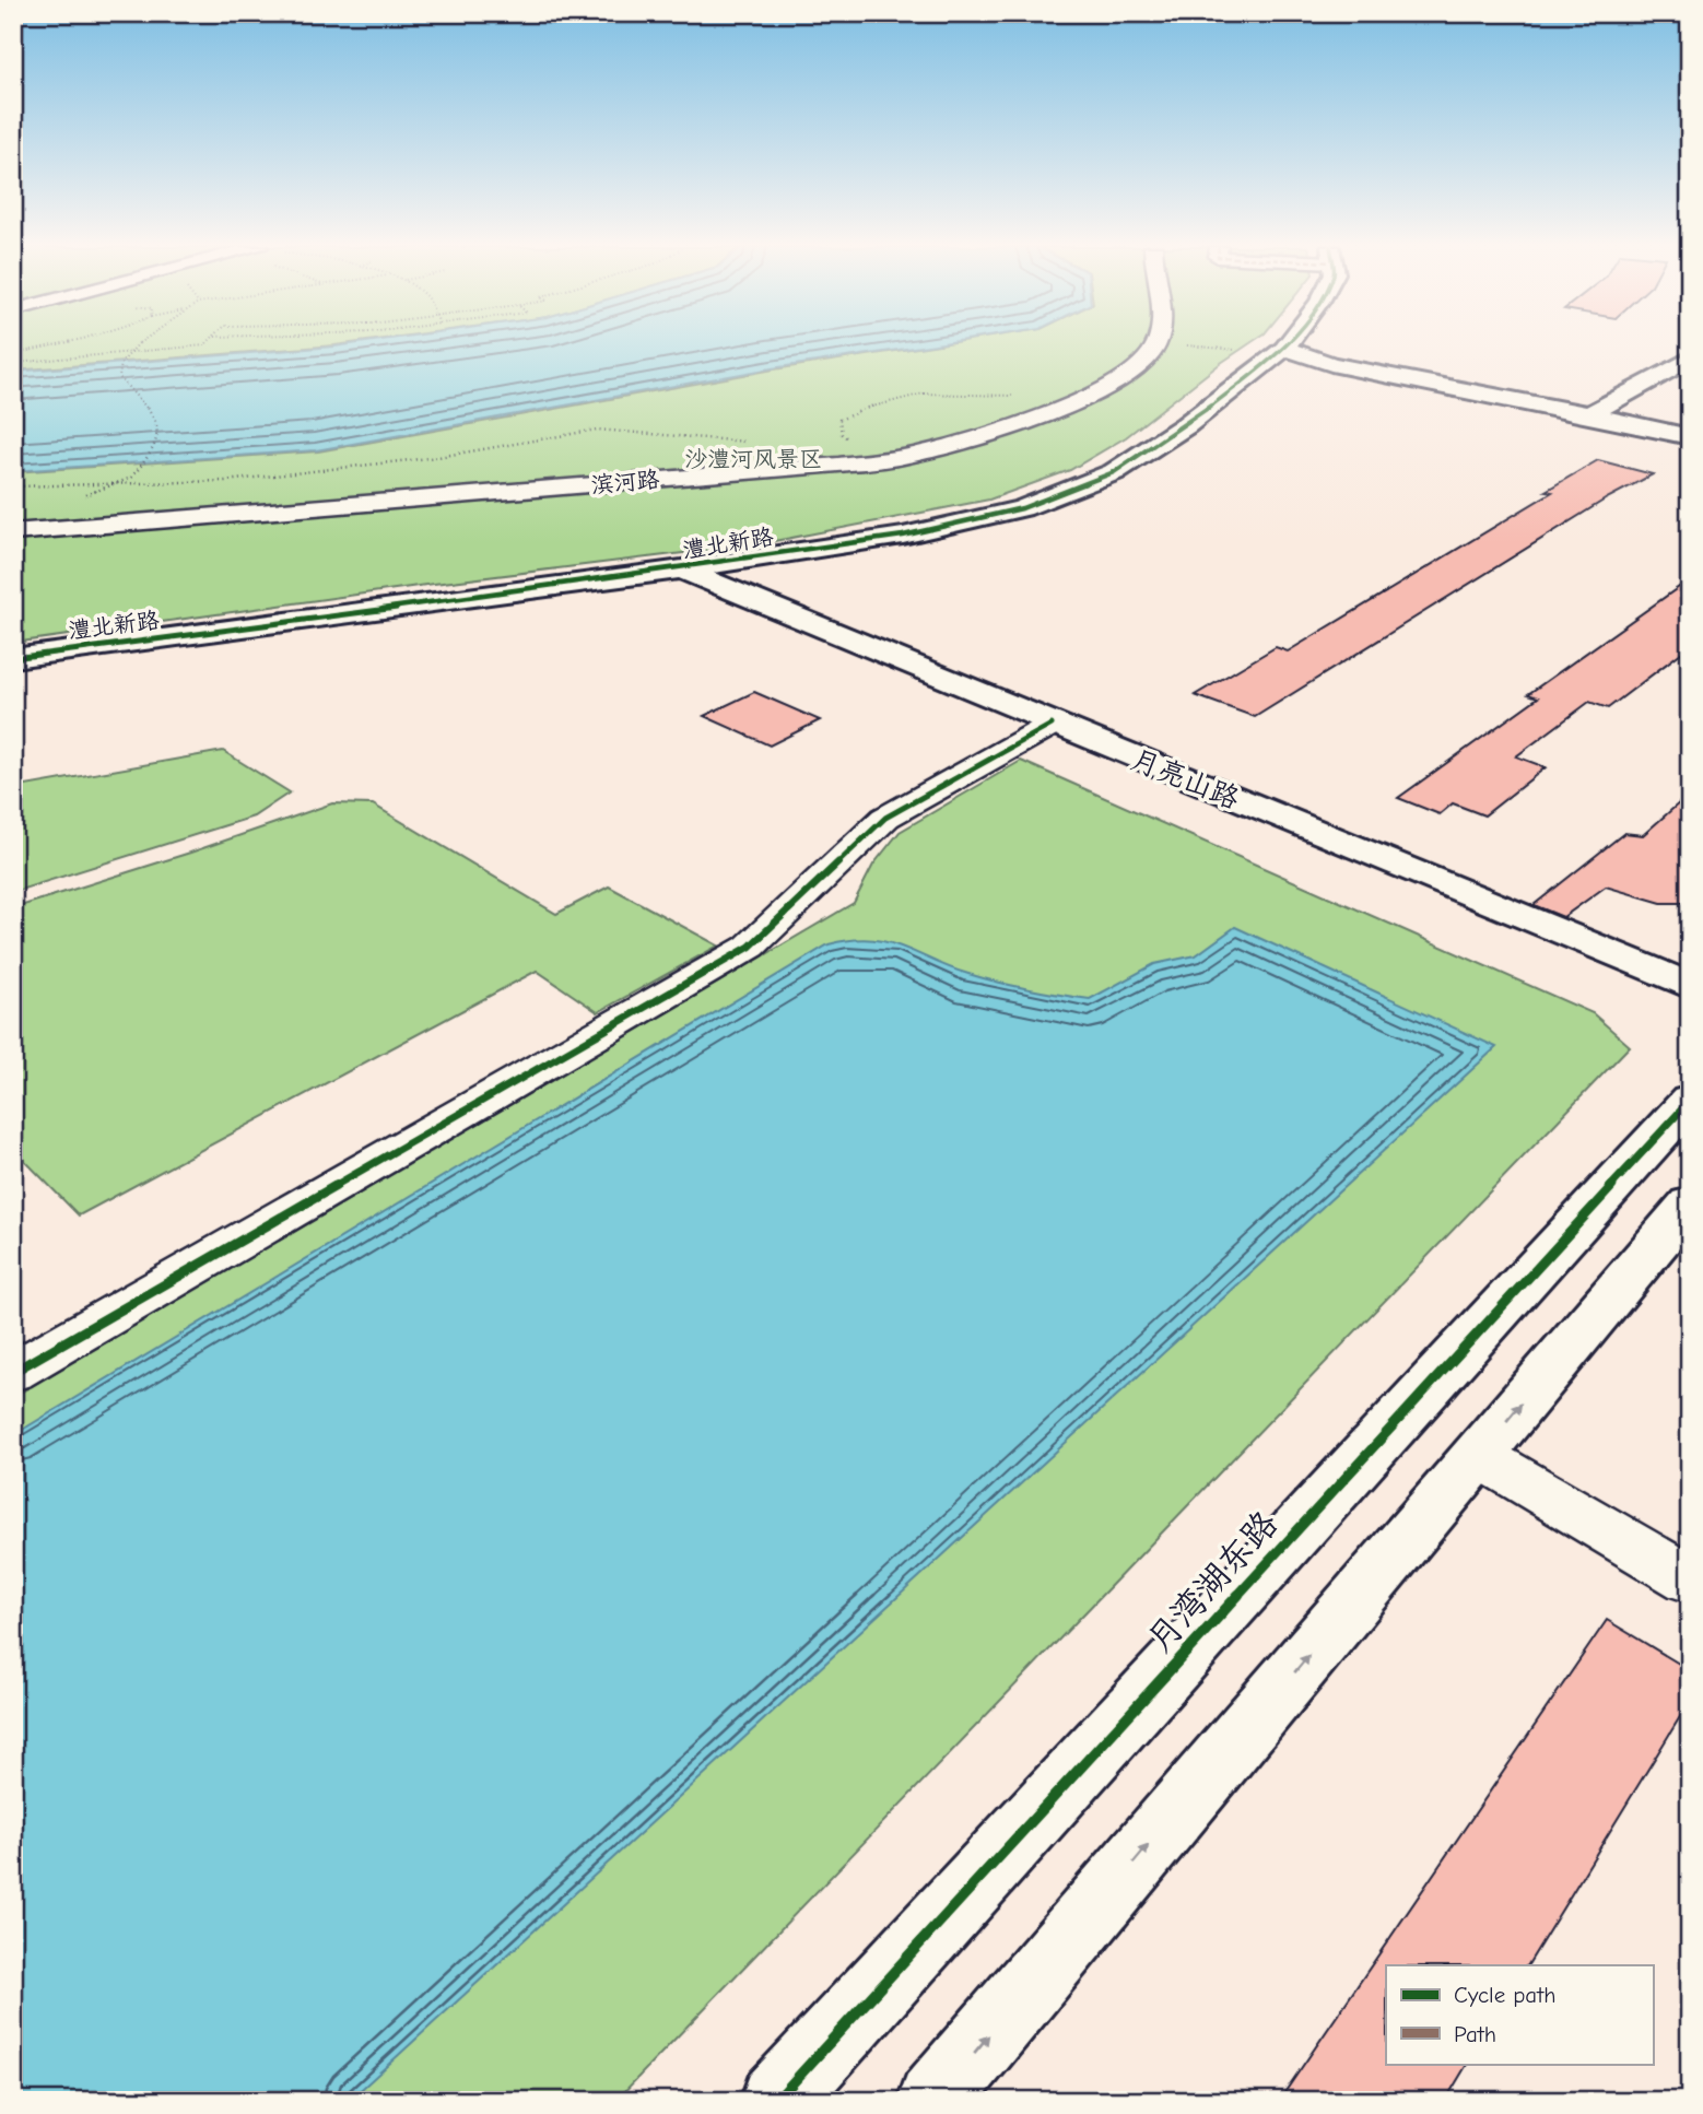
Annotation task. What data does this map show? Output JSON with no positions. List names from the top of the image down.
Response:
{
  "streets": {
    "street": [
      "滨河路",
      "澧北新路",
      "月亮山路",
      "月湾湖东路"
    ]
  },
  "crossings": [
    ["澧北新路", "月亮山路"]
  ],
  "parks": ["沙澧河风景区"],
  "legend": ["Cycle path", "Path"]
}
